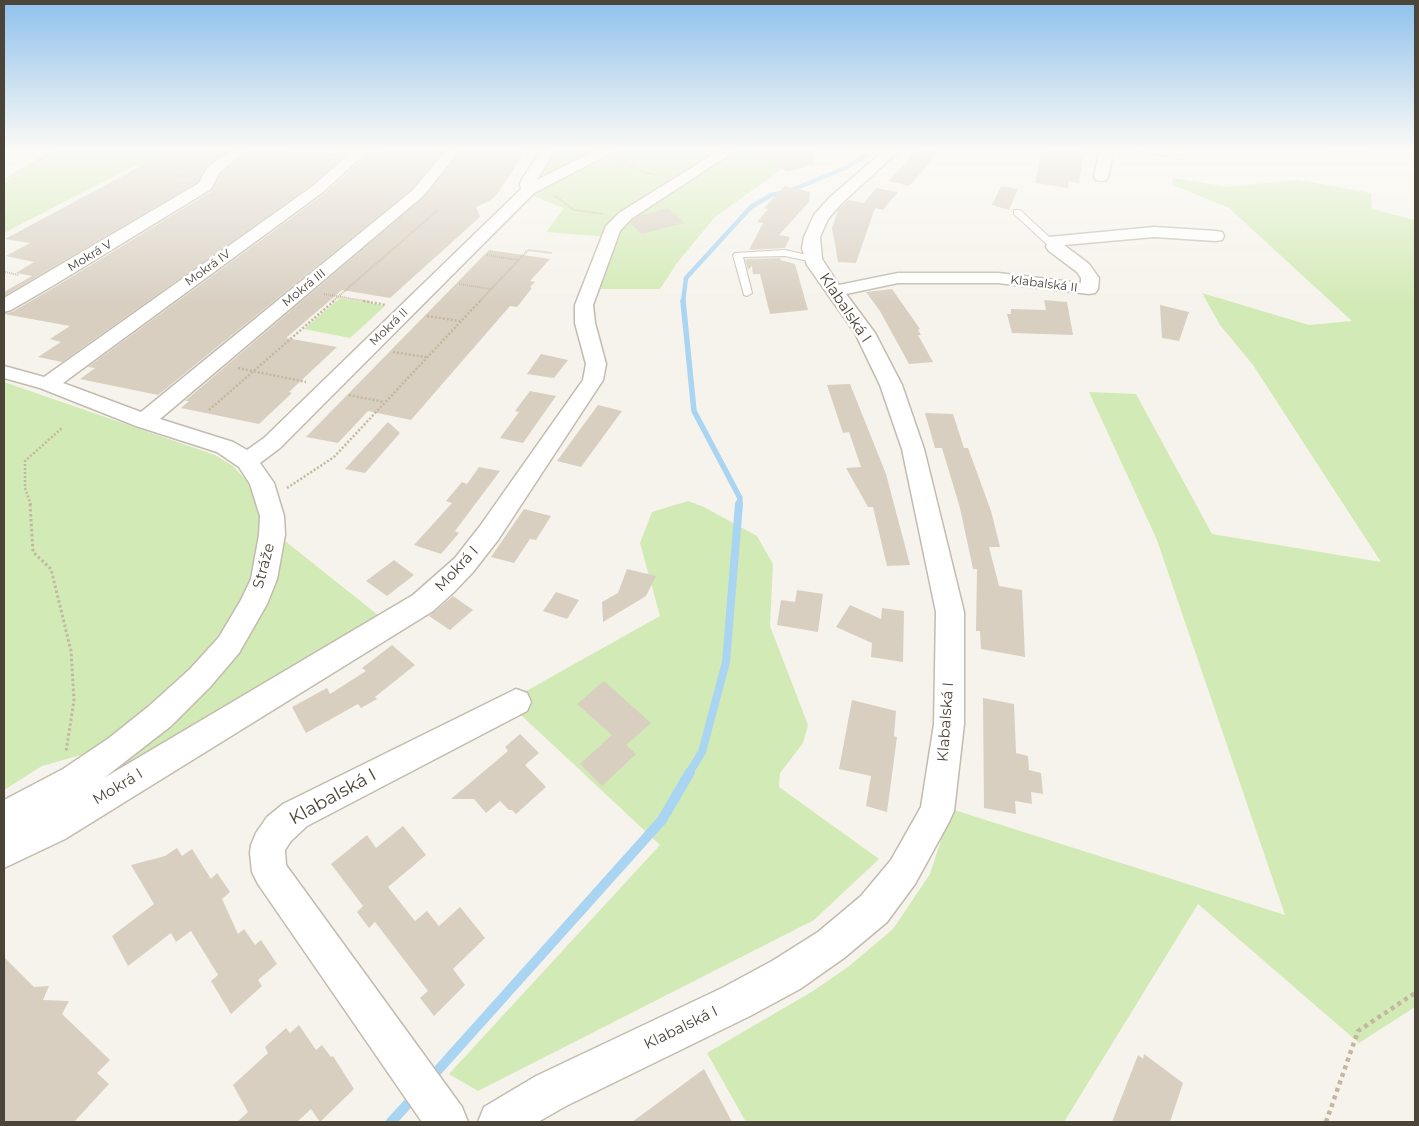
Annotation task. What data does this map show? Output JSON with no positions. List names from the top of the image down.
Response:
{
  "streets": {
    "street": [
      "Mokrá V",
      "Mokrá IV",
      "Klabalská II",
      "Mokrá III",
      "Klabalská I",
      "Mokrá II",
      "Stráže",
      "Mokrá I"
    ]
  },
  "crossings": [
    ["Mokrá IV", "Stráže"],
    ["Klabalská II", "Klabalská I"],
    ["Mokrá III", "Stráže"],
    ["Mokrá II", "Stráže"]
  ]
}
